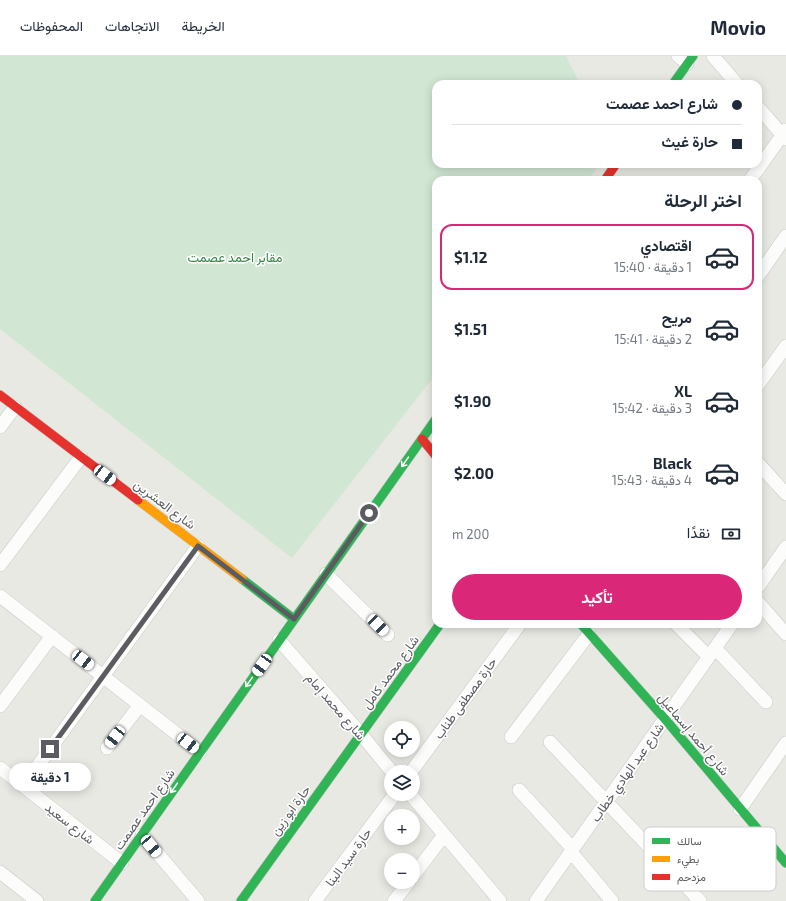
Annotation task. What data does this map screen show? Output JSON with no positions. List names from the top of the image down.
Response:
{
  "streets": {
    "main road": [
      "شارع العشرين",
      "شارع محمد كامل",
      "شارع أحمد إسماعيل",
      "شارع احمد عصمت",
      "حارة ابو زين"
    ],
    "street": [
      "حارة مصطفى طناب",
      "شارع محمد إمام",
      "شارع عبد الهادي خطاب",
      "شارع سعيد",
      "حارة سيد البنا"
    ]
  },
  "crossings": [
    ["شارع العشرين", "شارع احمد عصمت"],
    ["شارع محمد كامل", "شارع محمد إمام"],
    ["شارع محمد كامل", "حارة ابو زين"],
    ["شارع محمد إمام", "شارع احمد عصمت"],
    ["شارع محمد إمام", "حارة ابو زين"],
    ["شارع أحمد إسماعيل", "شارع عبد الهادي خطاب"],
    ["شارع احمد عصمت", "شارع سعيد"]
  ],
  "one_way": ["شارع احمد عصمت"],
  "parks": ["مقابر احمد عصمت"],
  "legend": ["سالك", "بطيء", "مزدحم"],
  "page": {
    "header": "Movio",
    "nav": ["الخريطة", "الاتجاهات", "المحفوظات"],
    "banner": ["شارع احمد عصمت", "حارة غيث"],
    "heading": "اختر الرحلة",
    "list": [
      {
        "name": "اقتصادي",
        "note": "1 دقيقة · 15:40",
        "value": "$1.12"
      },
      {
        "name": "مريح",
        "note": "2 دقيقة · 15:41",
        "value": "$1.51"
      },
      {
        "name": "XL",
        "note": "3 دقيقة · 15:42",
        "value": "$1.90"
      },
      {
        "name": "Black",
        "note": "4 دقيقة · 15:43",
        "value": "$2.00"
      }
    ],
    "pay": ["نقدًا", "200 m"],
    "buttons": "تأكيد",
    "map_buttons": ["+", "−"],
    "bubble": "1 دقيقة"
  }
}
